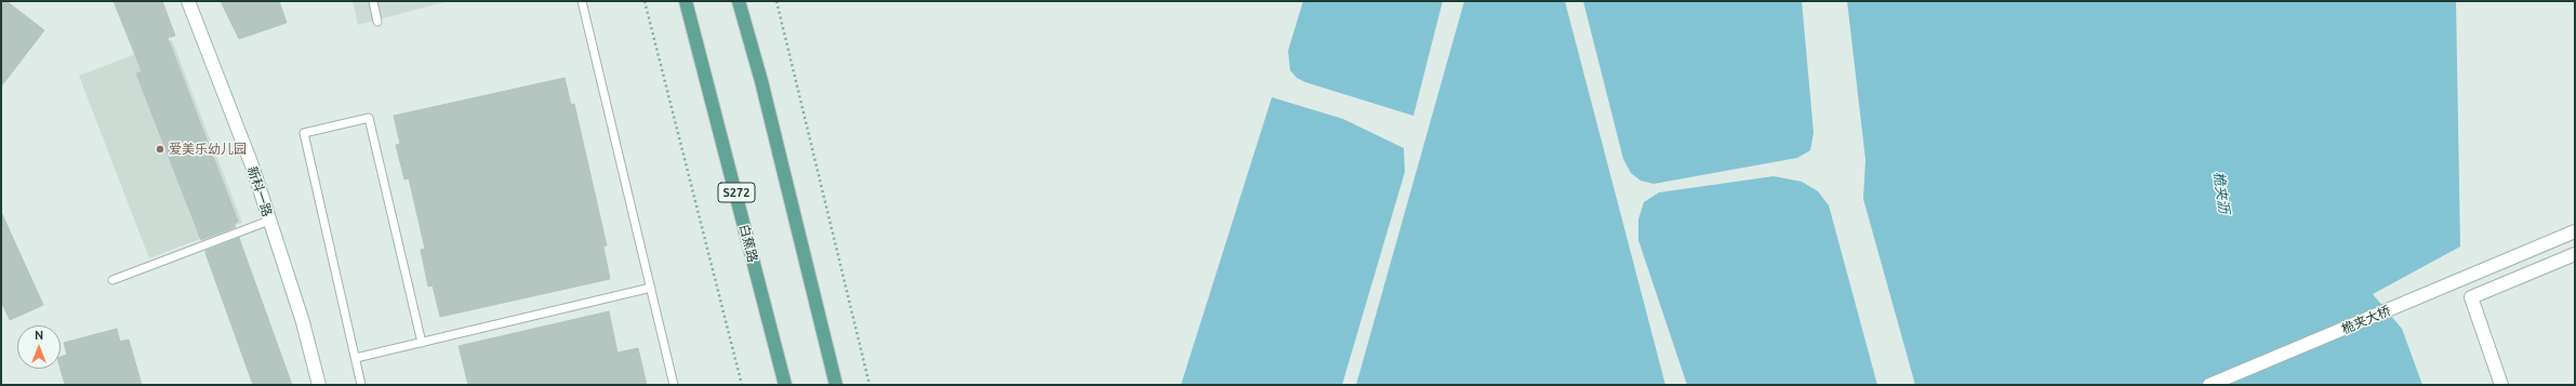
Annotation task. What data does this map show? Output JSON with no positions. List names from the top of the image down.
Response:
{
  "streets": {
    "main road": ["S272", "白蕉路"],
    "street": ["新科一路", "桅夹大桥"]
  },
  "water": ["桅夹沥"],
  "places": ["爱美乐幼儿园"],
  "north": "top"
}
